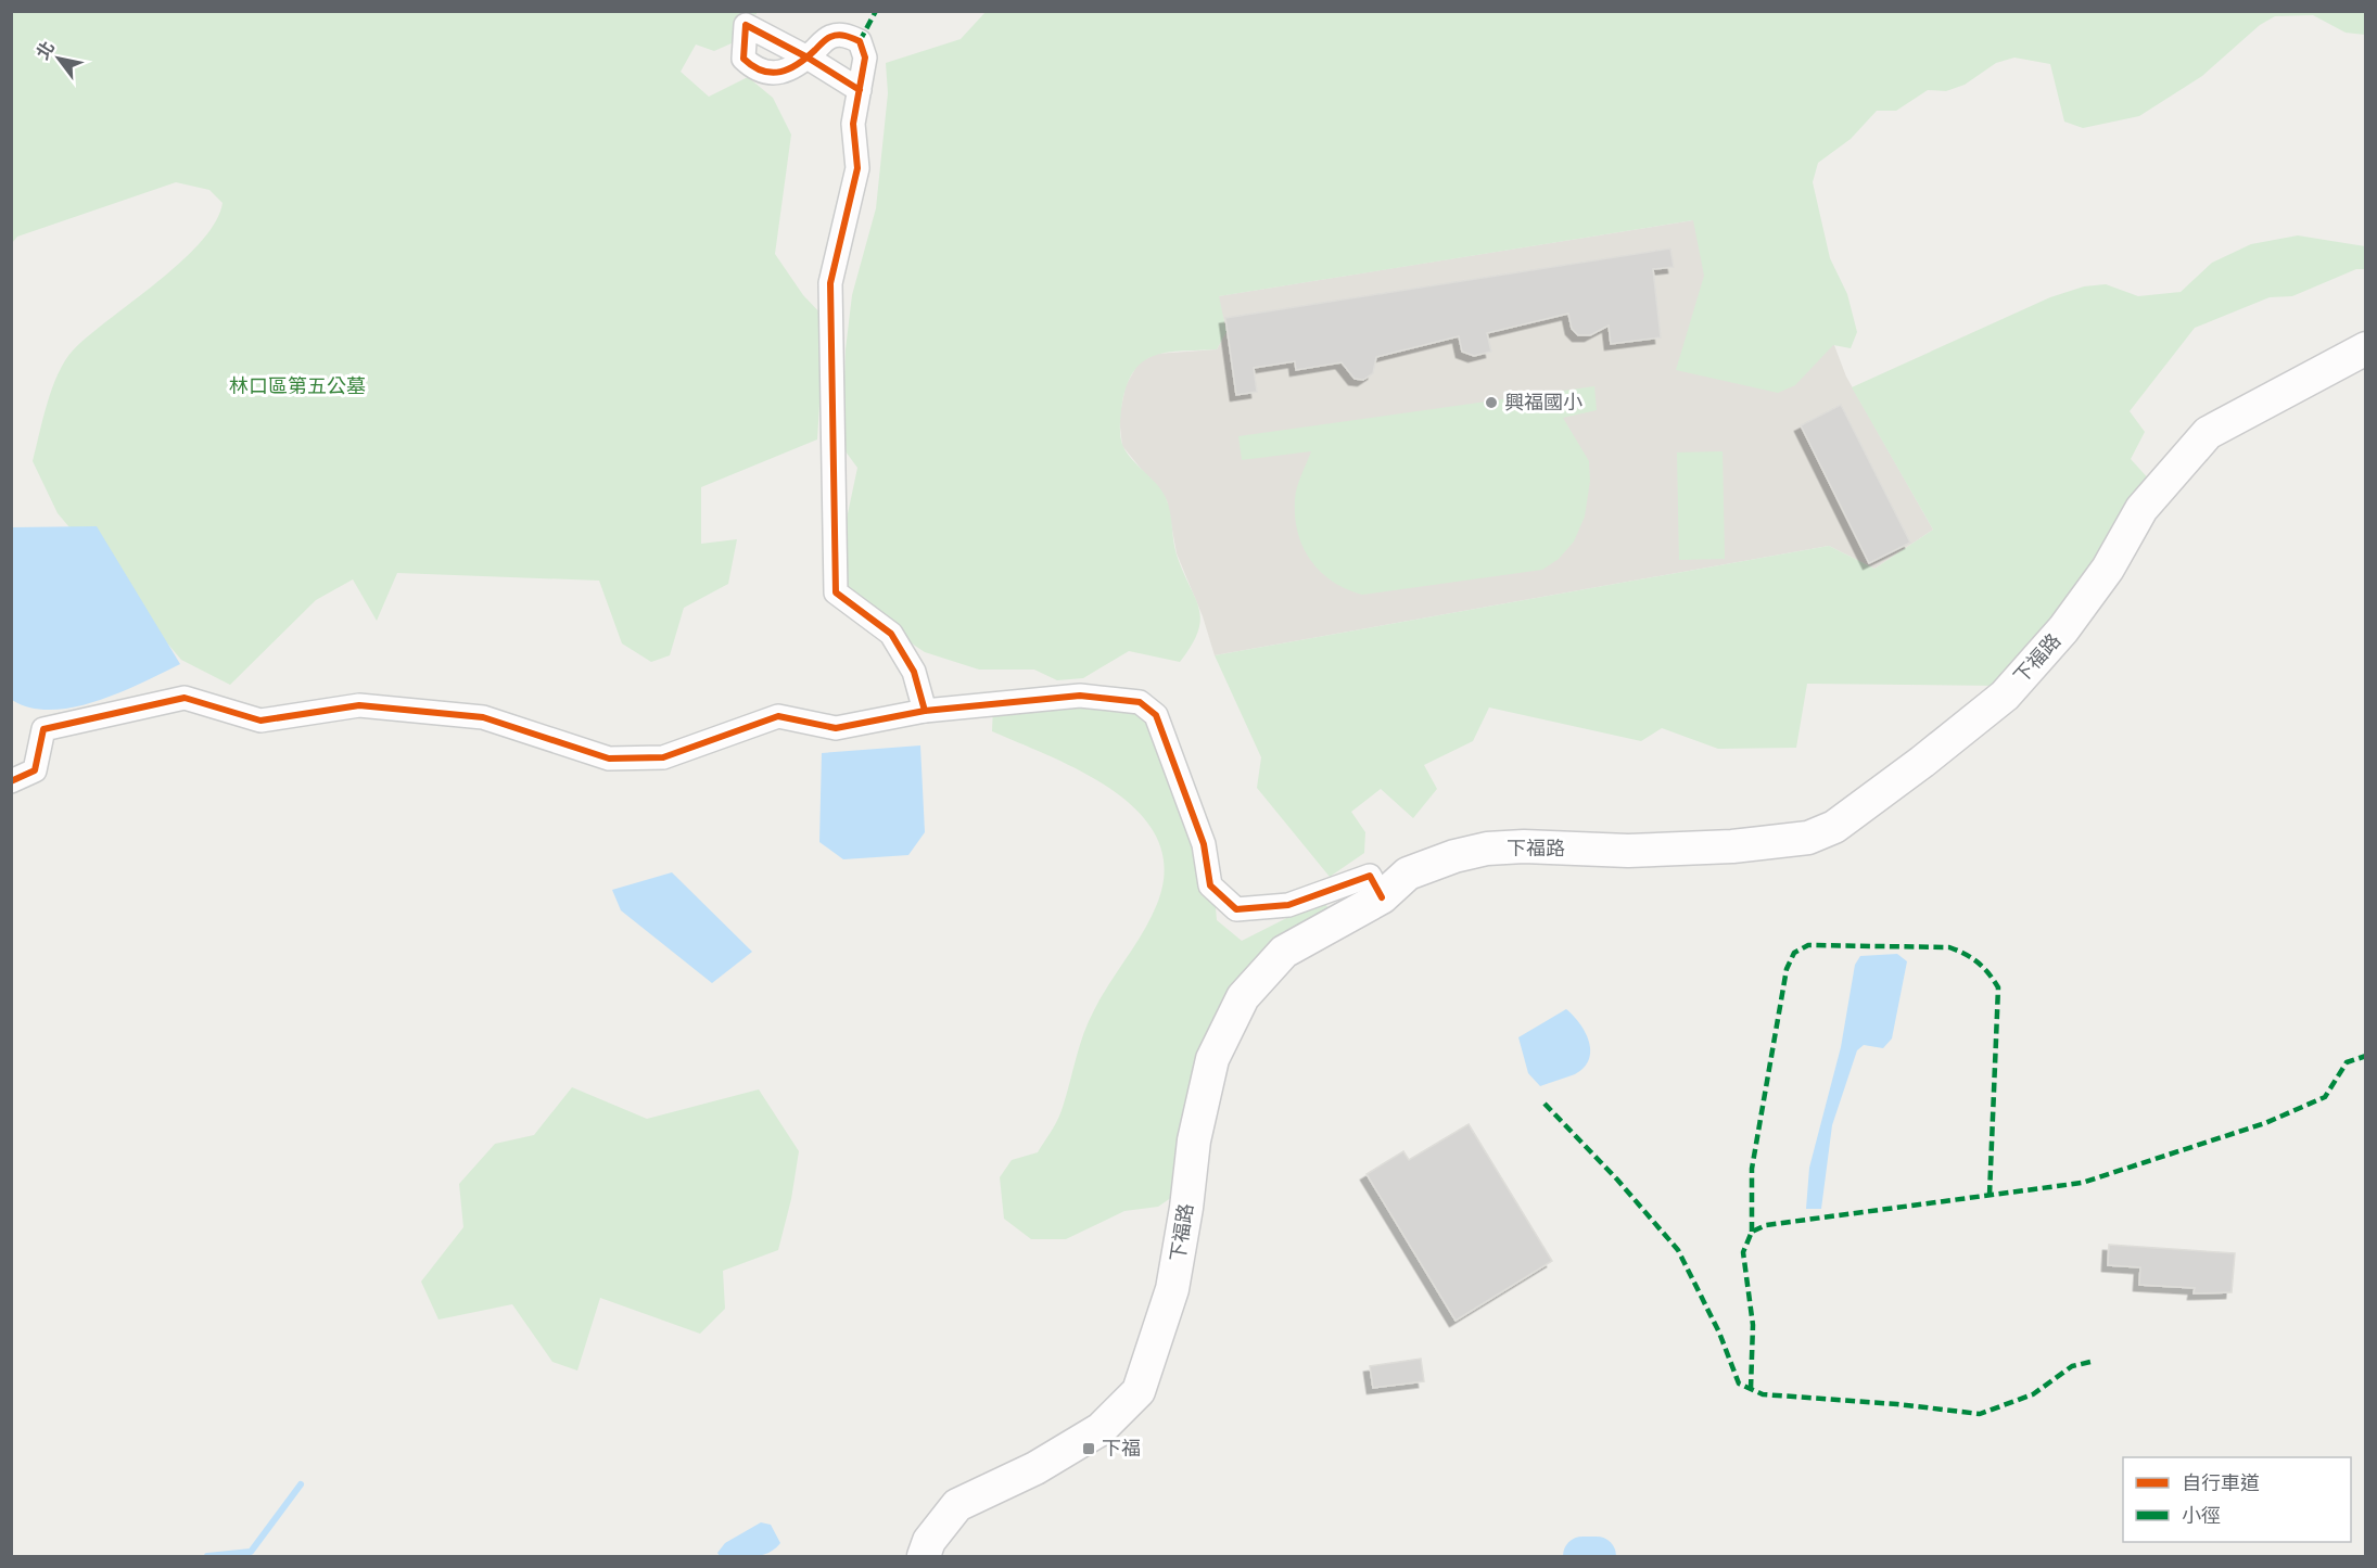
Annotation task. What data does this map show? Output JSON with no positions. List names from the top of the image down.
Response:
{
  "streets": {
    "main road": ["下福路"]
  },
  "parks": ["林口區第五公墓"],
  "places": {
    "other": ["興福國小"],
    "transit": ["下福"]
  },
  "legend": ["自行車道", "小徑"],
  "north": "top left"
}
